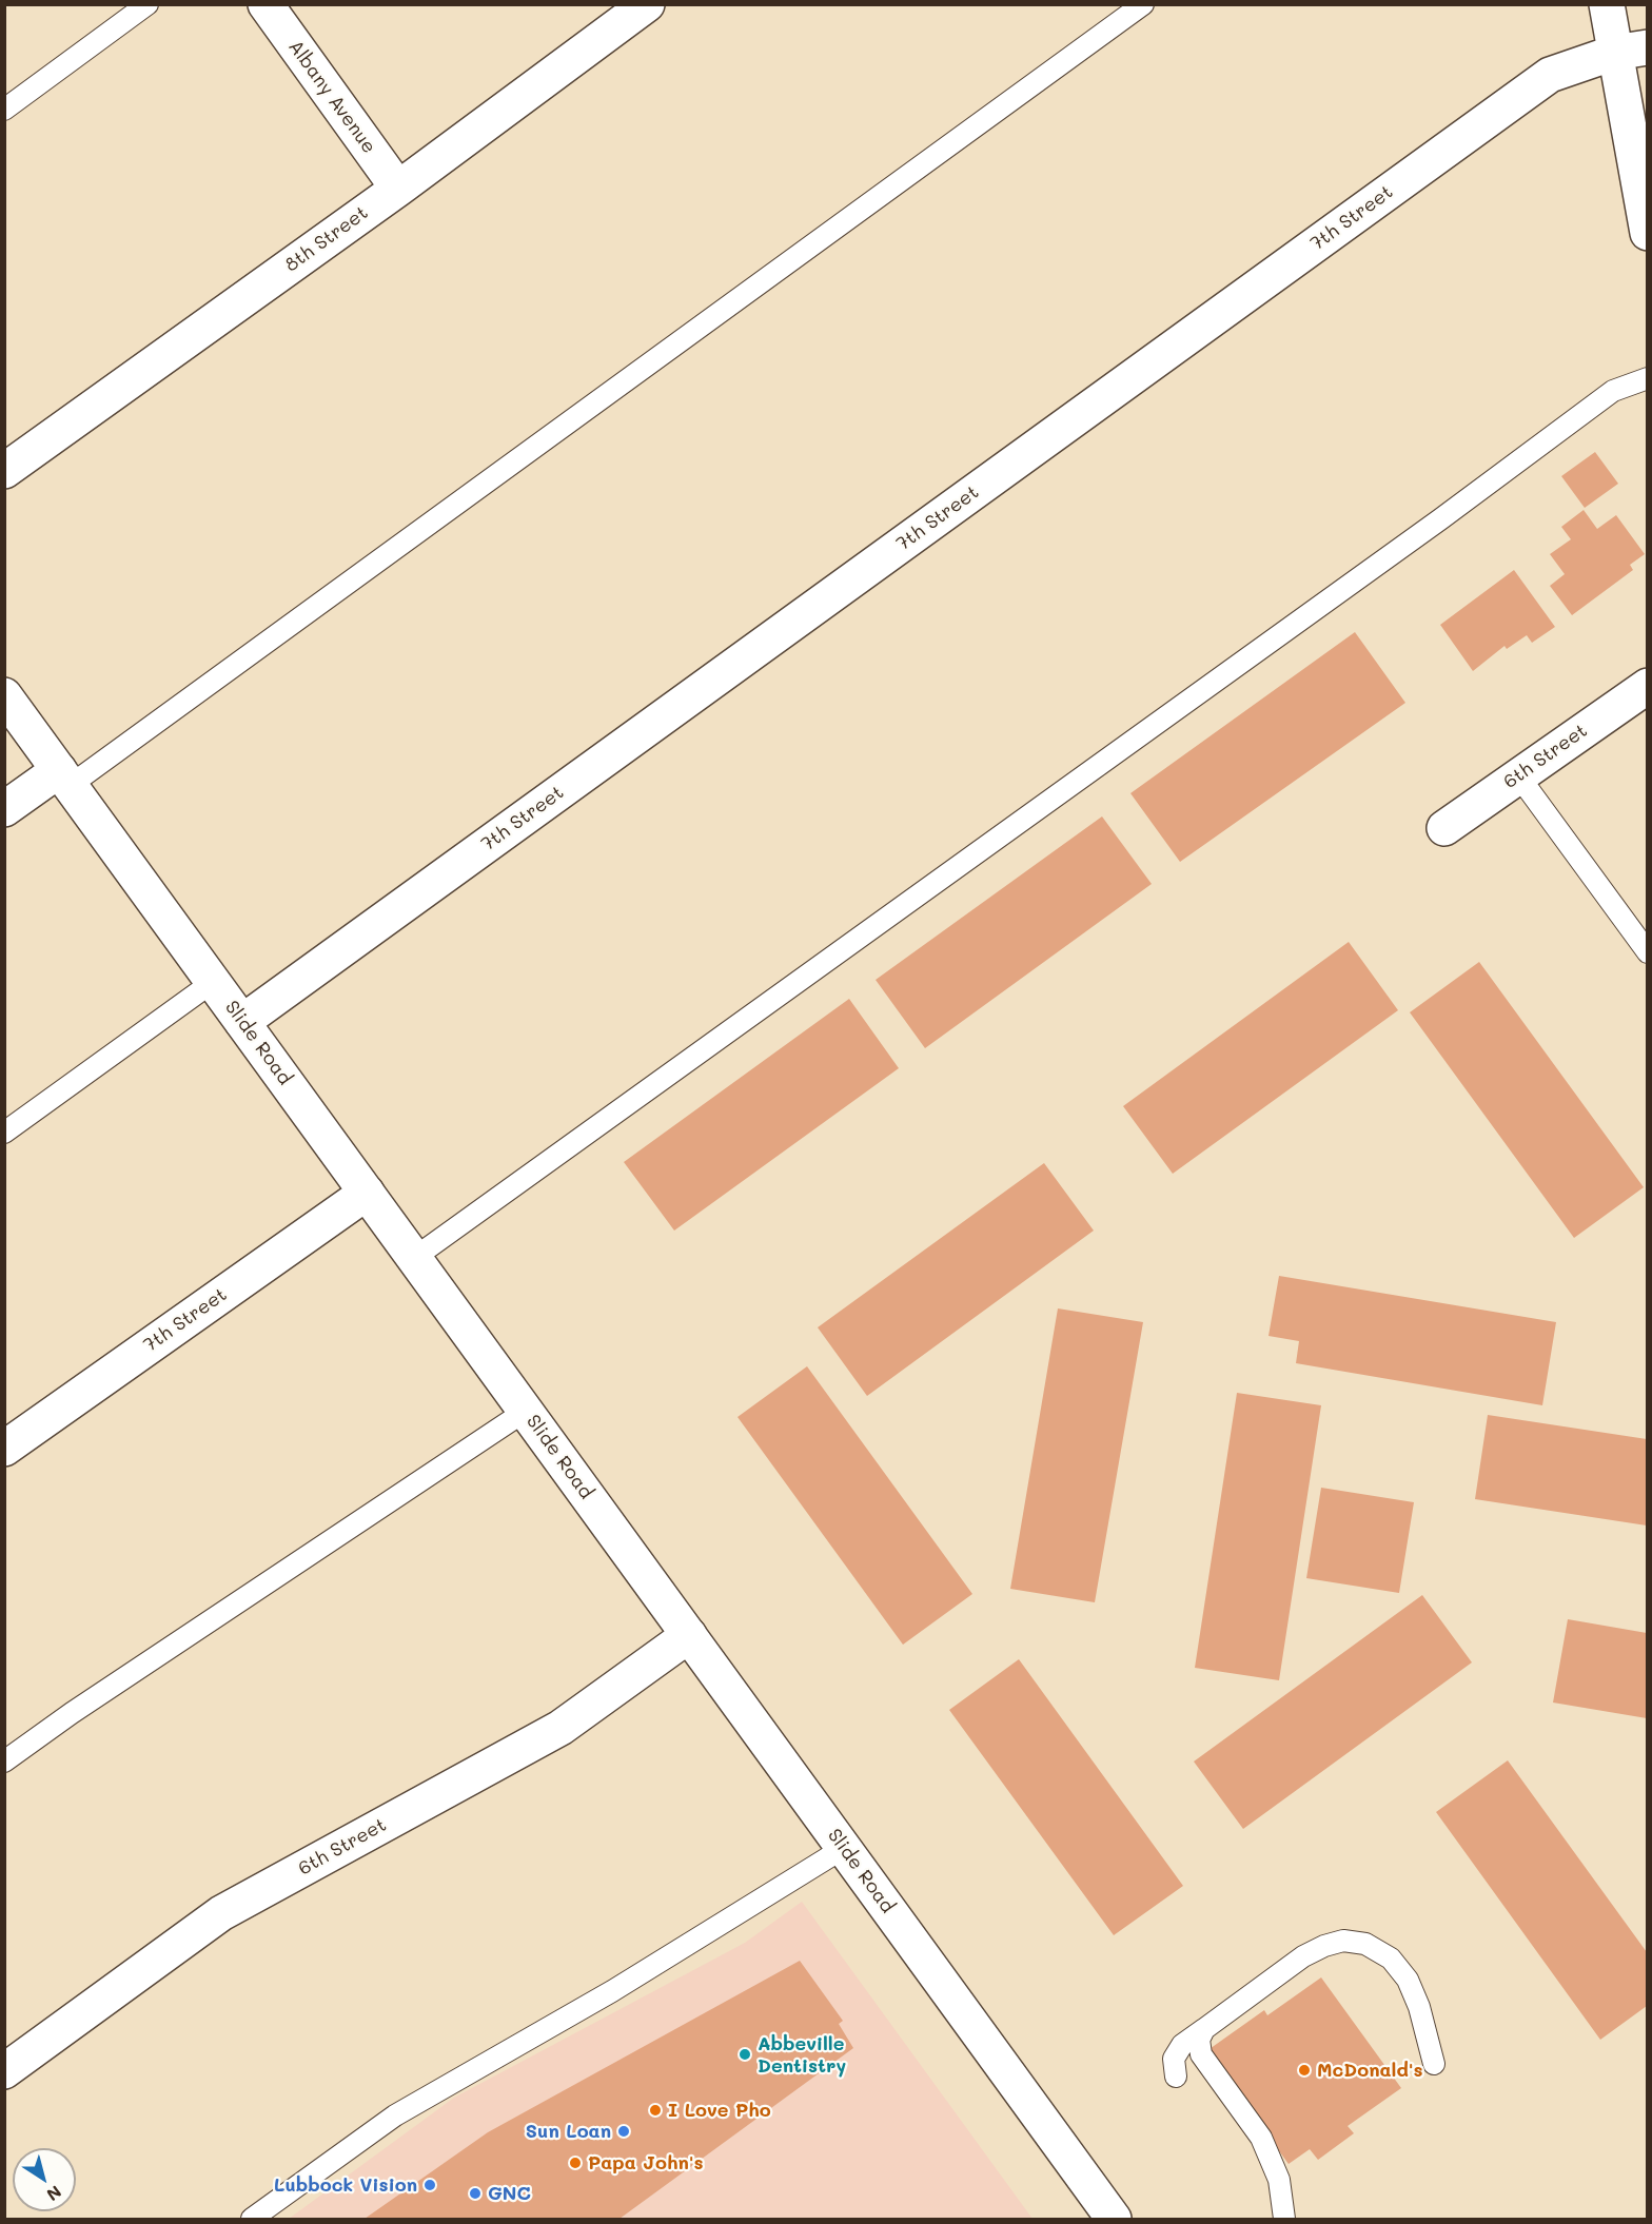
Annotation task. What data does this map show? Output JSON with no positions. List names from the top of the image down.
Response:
{
  "streets": {
    "street": [
      "Albany Avenue",
      "7th Street",
      "8th Street",
      "6th Street",
      "Slide Road"
    ]
  },
  "crossings": [
    ["Albany Avenue", "8th Street"],
    ["7th Street", "Slide Road"],
    ["6th Street", "Slide Road"]
  ],
  "places": [
    "Abbeville Dentistry",
    "McDonald's",
    "I Love Pho",
    "Sun Loan",
    "Papa John's",
    "Lubbock Vision",
    "GNC"
  ],
  "north": "bottom right"
}
